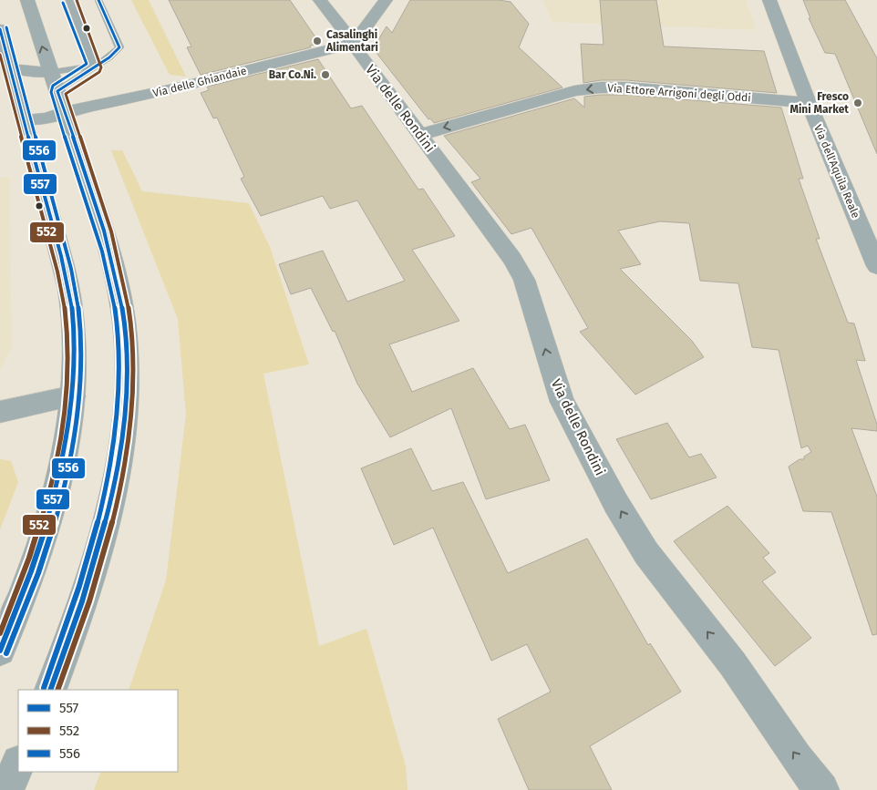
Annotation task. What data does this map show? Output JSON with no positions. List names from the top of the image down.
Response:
{
  "streets": {
    "street": [
      "Via delle Ghiandaie",
      "Via Ettore Arrigoni degli Oddi",
      "Via delle Rondini",
      "Via dell'Aquila Reale"
    ]
  },
  "crossings": [
    ["Via delle Ghiandaie", "Via delle Rondini"],
    ["Via Ettore Arrigoni degli Oddi", "Via delle Rondini"],
    ["Via Ettore Arrigoni degli Oddi", "Via dell'Aquila Reale"]
  ],
  "one_way": ["Via Ettore Arrigoni degli Oddi", "Via delle Rondini"],
  "places": ["Casalinghi Alimentari", "Bar Co.Ni.", "Fresco Mini Market"],
  "lines": ["transit line 557", "transit line 552", "transit line 556"],
  "legend": ["557", "552", "556"]
}
